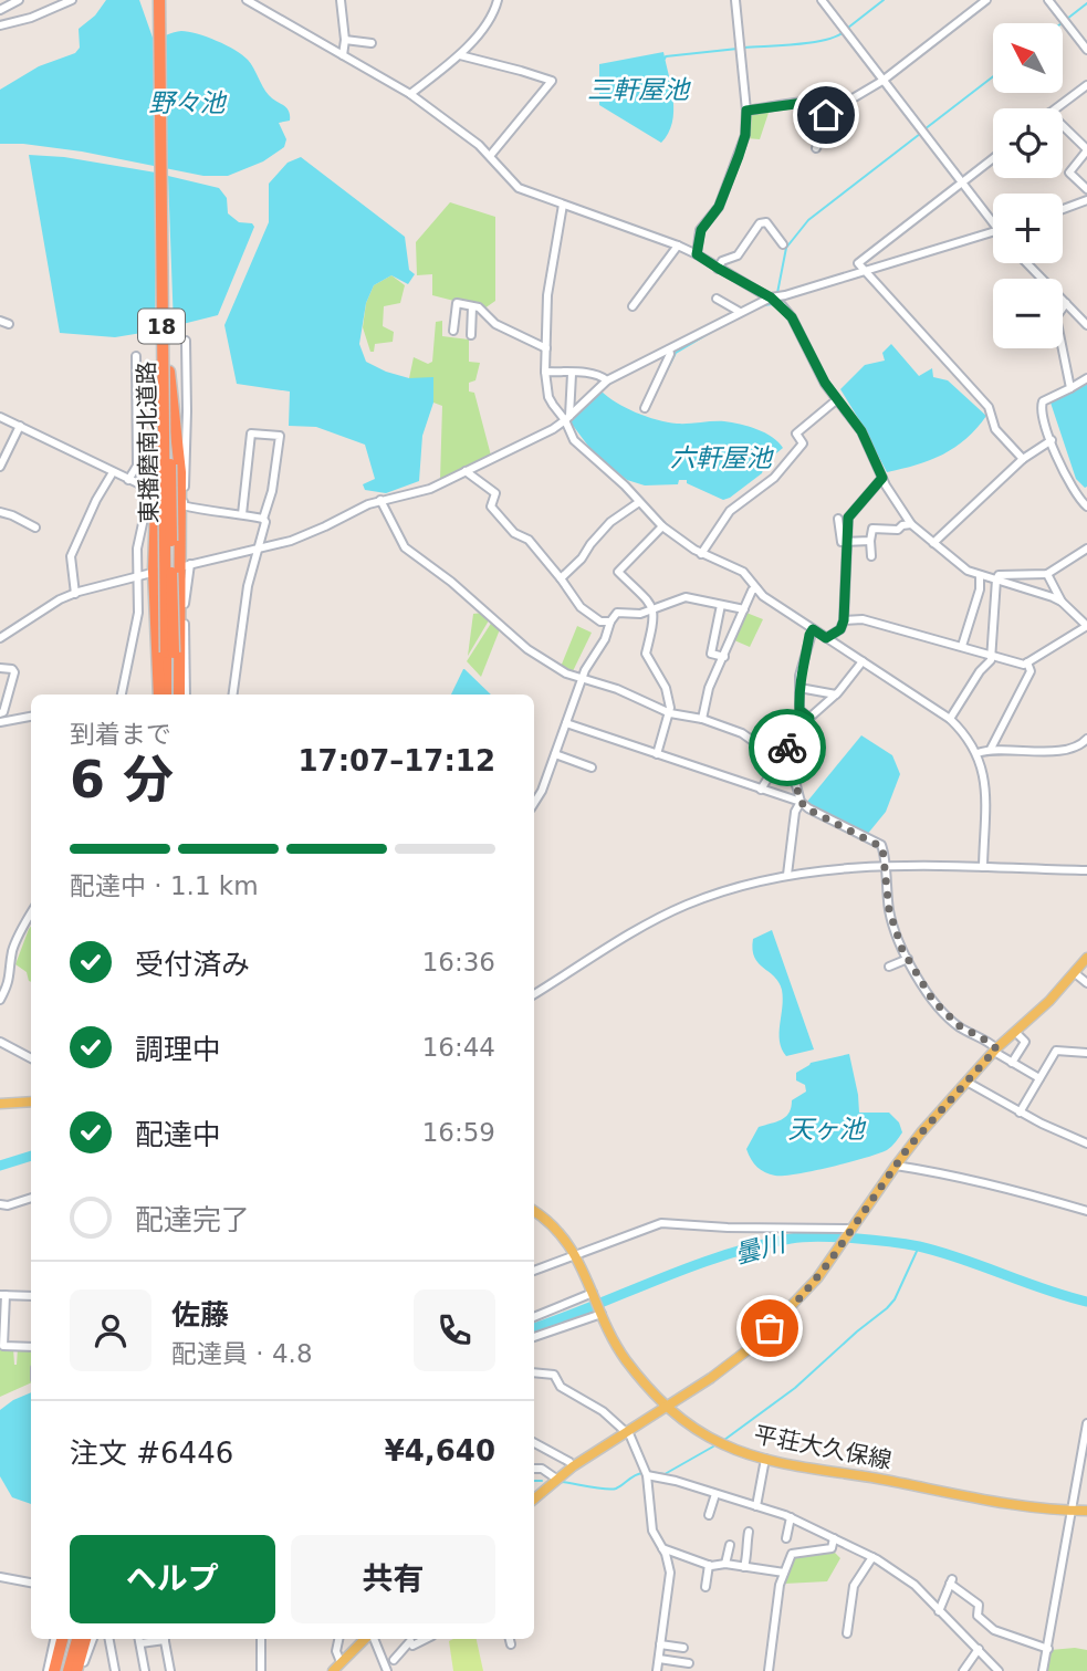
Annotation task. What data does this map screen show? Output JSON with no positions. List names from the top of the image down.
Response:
{
  "streets": {
    "highway": ["18", "東播磨南北道路"],
    "main road": ["平荘大久保線"]
  },
  "crossings": [
    ["18", "東播磨南北道路"]
  ],
  "water": [
    "三軒屋池",
    "野々池",
    "六軒屋池",
    "天ヶ池",
    "曇川"
  ],
  "north": "top left",
  "page": {
    "map_buttons": ["+", "−"],
    "heading": ["6 分", "到着まで", "17:07–17:12"],
    "panel": [
      "佐藤",
      "配達員 · 4.8",
      "注文 #6446",
      "¥4,640"
    ],
    "bar": "配達中 · 1.1 km",
    "list": [
      ["受付済み", "16:36"],
      ["調理中", "16:44"],
      ["配達中", "16:59"],
      "配達完了"
    ],
    "buttons": ["ヘルプ", "共有"]
  }
}
